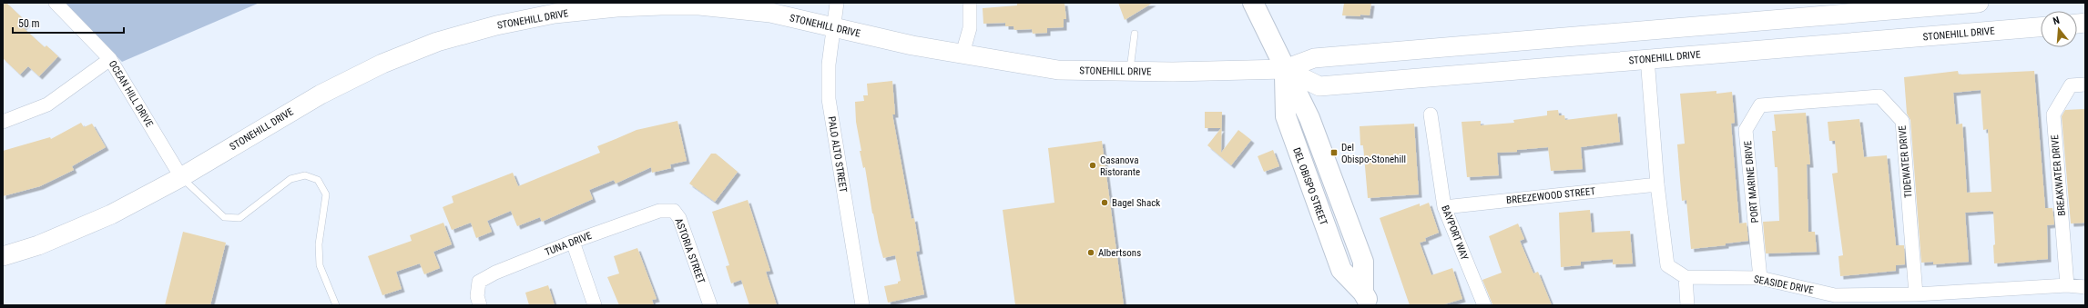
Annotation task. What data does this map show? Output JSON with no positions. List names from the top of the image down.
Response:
{
  "streets": {
    "main road": ["STONEHILL DRIVE"],
    "street": [
      "OCEAN HILL DRIVE",
      "PALO ALTO STREET",
      "TIDEWATER DRIVE",
      "BREAKWATER DRIVE",
      "PORT MARINE DRIVE",
      "BREEZEWOOD STREET",
      "BAYPORT WAY",
      "TUNA DRIVE",
      "ASTORIA STREET",
      "SEASIDE DRIVE"
    ]
  },
  "crossings": [
    ["STONEHILL DRIVE", "OCEAN HILL DRIVE"],
    ["STONEHILL DRIVE", "PALO ALTO STREET"],
    ["TIDEWATER DRIVE", "PORT MARINE DRIVE"],
    ["TIDEWATER DRIVE", "SEASIDE DRIVE"],
    ["BREAKWATER DRIVE", "SEASIDE DRIVE"],
    ["PORT MARINE DRIVE", "SEASIDE DRIVE"],
    ["BREEZEWOOD STREET", "BAYPORT WAY"],
    ["TUNA DRIVE", "ASTORIA STREET"]
  ],
  "places": {
    "transit": ["Del Obispo-Stonehill"],
    "other": ["Casanova Ristorante", "Bagel Shack", "Albertsons"]
  },
  "scale_bar": "50 m",
  "north": "top"
}
